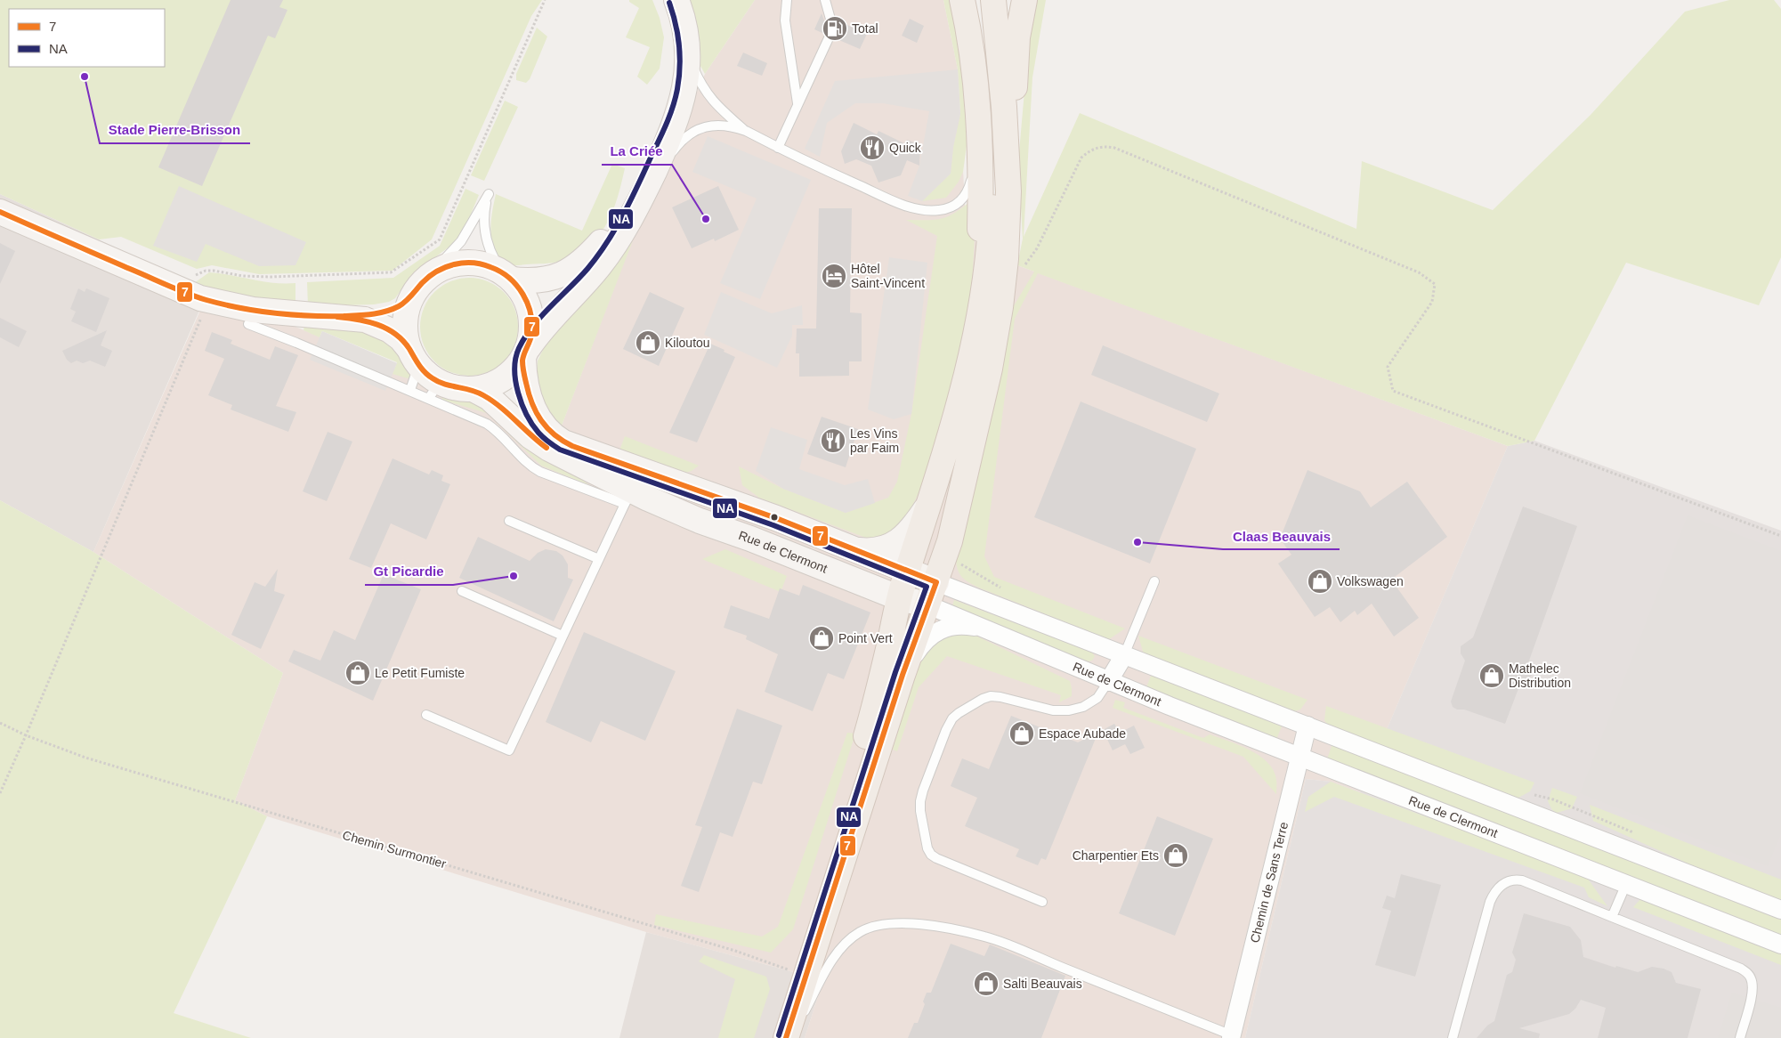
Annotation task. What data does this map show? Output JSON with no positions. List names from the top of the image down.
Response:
{
  "streets": {
    "main road": ["Rue de Clermont"],
    "street": ["Chemin de Sans Terre"],
    "path": ["Chemin Surmontier"]
  },
  "crossings": [
    ["Rue de Clermont", "Chemin de Sans Terre"]
  ],
  "places": {
    "fuel station": ["Total"],
    "other": [
      "Stade Pierre-Brisson",
      "La Criée",
      "Claas Beauvais",
      "Gt Picardie"
    ],
    "restaurant": ["Quick", "Les Vins par Faim"],
    "hotel": ["Hôtel Saint-Vincent"],
    "shop": [
      "Kiloutou",
      "Volkswagen",
      "Point Vert",
      "Le Petit Fumiste",
      "Mathelec Distribution",
      "Espace Aubade",
      "Charpentier Ets",
      "Salti Beauvais"
    ]
  },
  "lines": ["transit line NA", "transit line 7"],
  "legend": ["7", "NA"]
}
